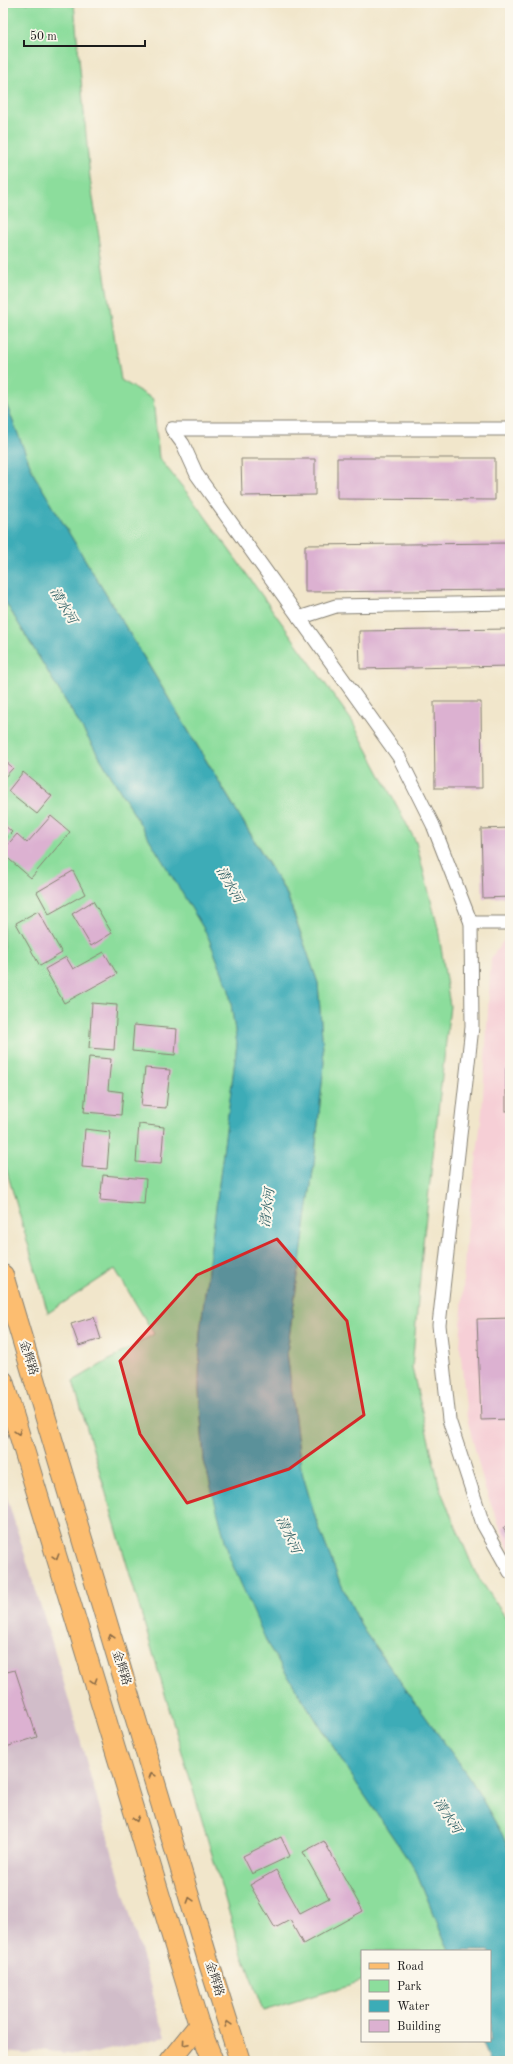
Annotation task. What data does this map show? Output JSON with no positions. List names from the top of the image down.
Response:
{
  "streets": {
    "main road": ["金辉路"]
  },
  "water": ["清水河"],
  "legend": [
    "Road",
    "Park",
    "Water",
    "Building"
  ],
  "scale_bar": "50 m"
}
